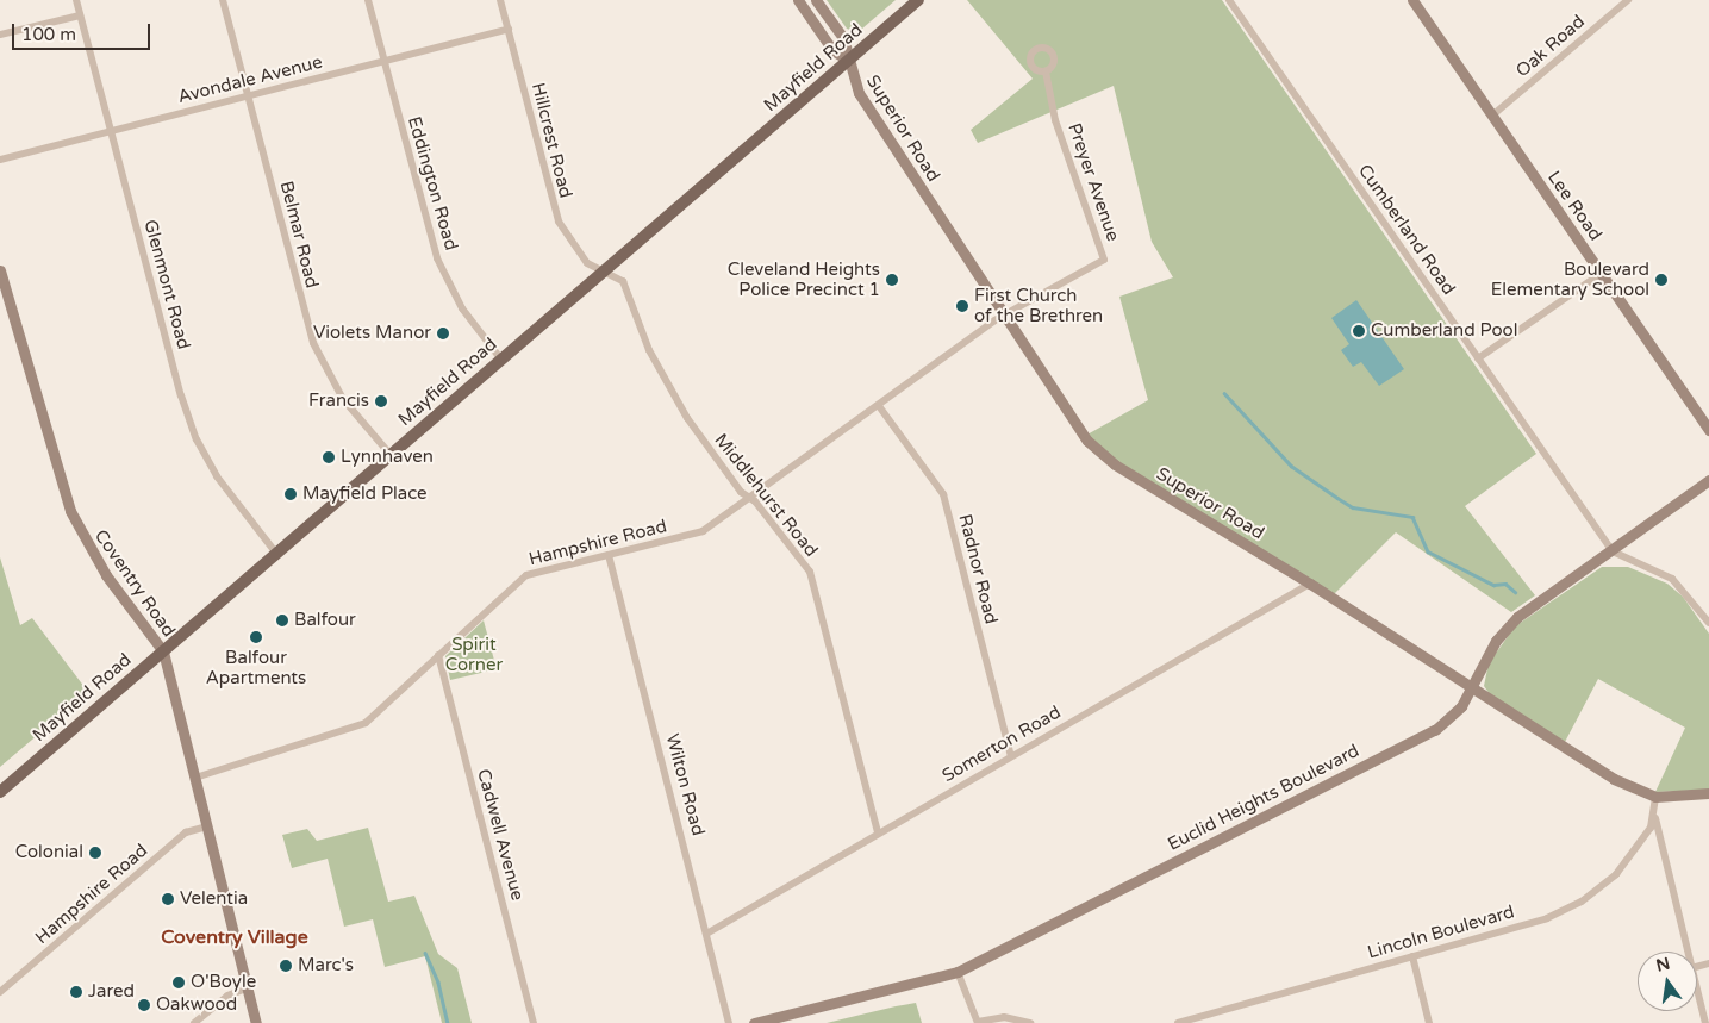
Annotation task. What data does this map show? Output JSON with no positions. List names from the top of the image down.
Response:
{
  "streets": {
    "main road": ["Mayfield Road"],
    "street": [
      "Oak Road",
      "Avondale Avenue",
      "Superior Road",
      "Hillcrest Road",
      "Preyer Avenue",
      "Eddington Road",
      "Lee Road",
      "Cumberland Road",
      "Belmar Road",
      "Glenmont Road",
      "Middlehurst Road",
      "Hampshire Road",
      "Radnor Road",
      "Coventry Road",
      "Somerton Road",
      "Wilton Road",
      "Euclid Heights Boulevard",
      "Cadwell Avenue",
      "Lincoln Boulevard"
    ]
  },
  "crossings": [
    ["Oak Road", "Lee Road"],
    ["Mayfield Road", "Superior Road"],
    ["Mayfield Road", "Hillcrest Road"],
    ["Mayfield Road", "Eddington Road"],
    ["Mayfield Road", "Belmar Road"],
    ["Mayfield Road", "Glenmont Road"],
    ["Mayfield Road", "Middlehurst Road"],
    ["Mayfield Road", "Coventry Road"],
    ["Avondale Avenue", "Hillcrest Road"],
    ["Avondale Avenue", "Eddington Road"],
    ["Avondale Avenue", "Belmar Road"],
    ["Avondale Avenue", "Glenmont Road"],
    ["Superior Road", "Preyer Avenue"],
    ["Superior Road", "Hampshire Road"],
    ["Superior Road", "Somerton Road"],
    ["Superior Road", "Euclid Heights Boulevard"],
    ["Superior Road", "Lincoln Boulevard"],
    ["Hillcrest Road", "Middlehurst Road"],
    ["Preyer Avenue", "Hampshire Road"],
    ["Cumberland Road", "Euclid Heights Boulevard"],
    ["Middlehurst Road", "Hampshire Road"],
    ["Middlehurst Road", "Somerton Road"],
    ["Hampshire Road", "Radnor Road"],
    ["Hampshire Road", "Coventry Road"],
    ["Hampshire Road", "Wilton Road"],
    ["Hampshire Road", "Cadwell Avenue"],
    ["Radnor Road", "Somerton Road"],
    ["Somerton Road", "Wilton Road"]
  ],
  "districts": ["Coventry Village"],
  "parks": ["Spirit Corner"],
  "places": [
    "Cleveland Heights Police Precinct 1",
    "Boulevard Elementary School",
    "First Church of the Brethren",
    "Cumberland Pool",
    "Violets Manor",
    "Francis",
    "Lynnhaven",
    "Mayfield Place",
    "Balfour",
    "Balfour Apartments",
    "Colonial",
    "Velentia",
    "Marc's",
    "O'Boyle",
    "Jared",
    "Oakwood"
  ],
  "scale_bar": "100 m",
  "north": "top"
}
